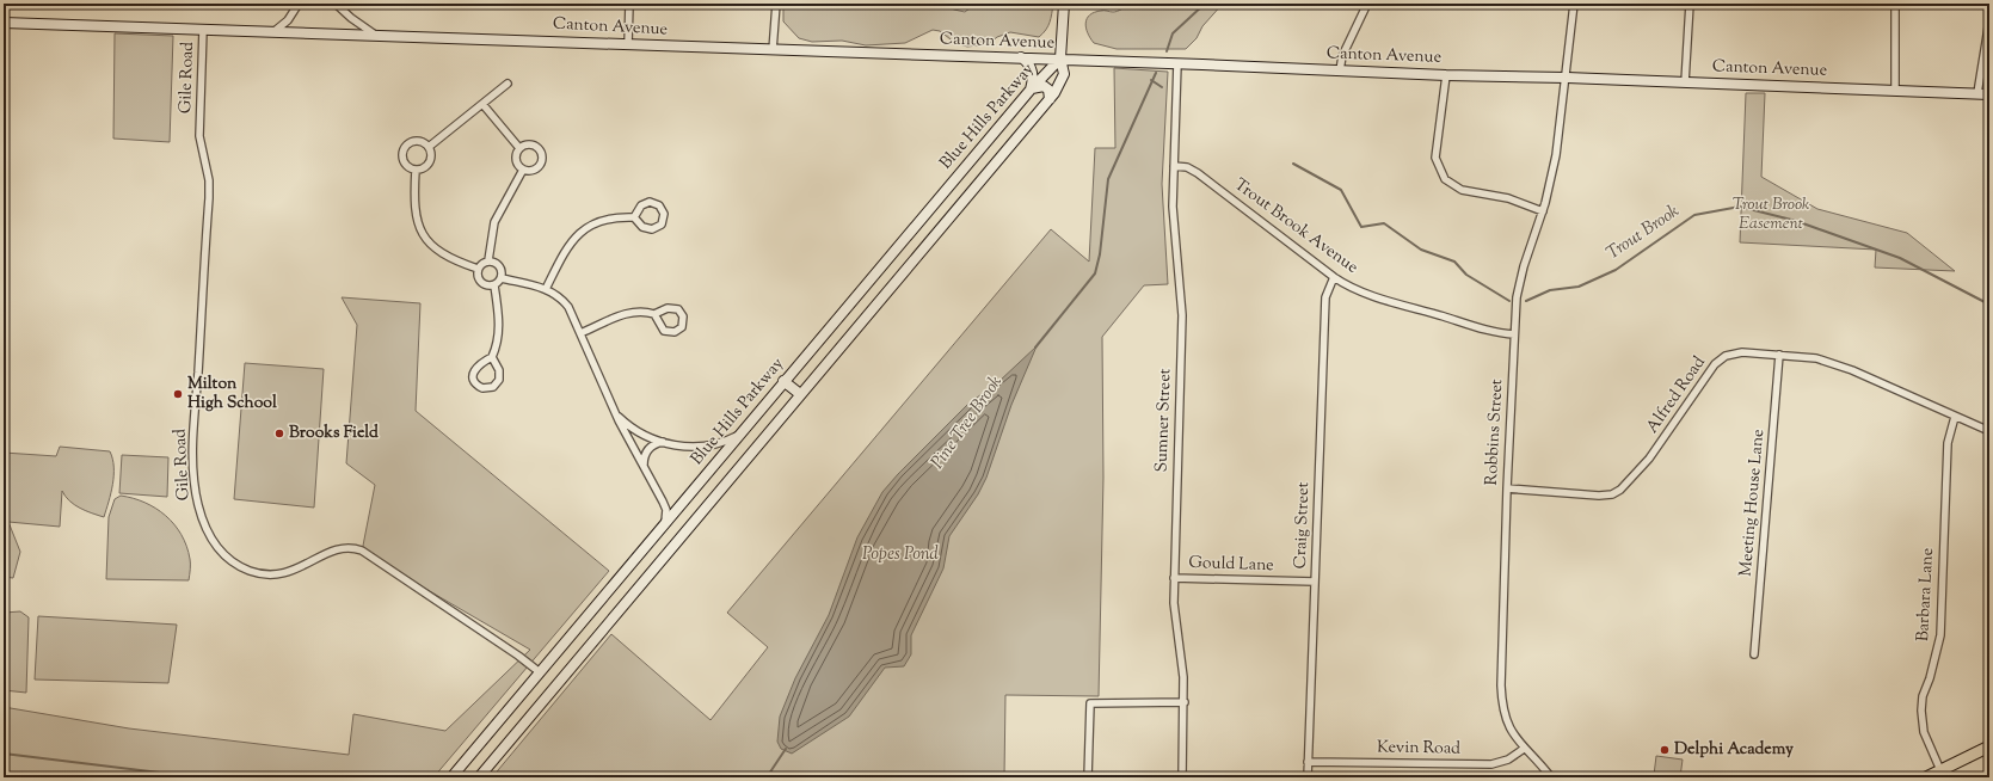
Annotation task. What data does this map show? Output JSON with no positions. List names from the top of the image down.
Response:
{
  "streets": {
    "main road": ["Canton Avenue", "Blue Hills Parkway"],
    "street": [
      "Gile Road",
      "Trout Brook Avenue",
      "Alfred Road",
      "Sumner Street",
      "Robbins Street",
      "Meeting House Lane",
      "Craig Street",
      "Gould Lane",
      "Barbara Lane",
      "Kevin Road"
    ]
  },
  "crossings": [
    ["Canton Avenue", "Gile Road"],
    ["Canton Avenue", "Blue Hills Parkway"],
    ["Canton Avenue", "Sumner Street"],
    ["Canton Avenue", "Robbins Street"],
    ["Gile Road", "Blue Hills Parkway"],
    ["Trout Brook Avenue", "Sumner Street"],
    ["Trout Brook Avenue", "Robbins Street"],
    ["Trout Brook Avenue", "Craig Street"],
    ["Alfred Road", "Robbins Street"],
    ["Alfred Road", "Meeting House Lane"],
    ["Alfred Road", "Barbara Lane"],
    ["Sumner Street", "Gould Lane"],
    ["Robbins Street", "Kevin Road"],
    ["Craig Street", "Gould Lane"],
    ["Craig Street", "Kevin Road"]
  ],
  "water": ["Trout Brook", "Pine Tree Brook", "Popes Pond"],
  "parks": ["Trout Brook Easement"],
  "places": ["Milton High School", "Brooks Field", "Delphi Academy"]
}
